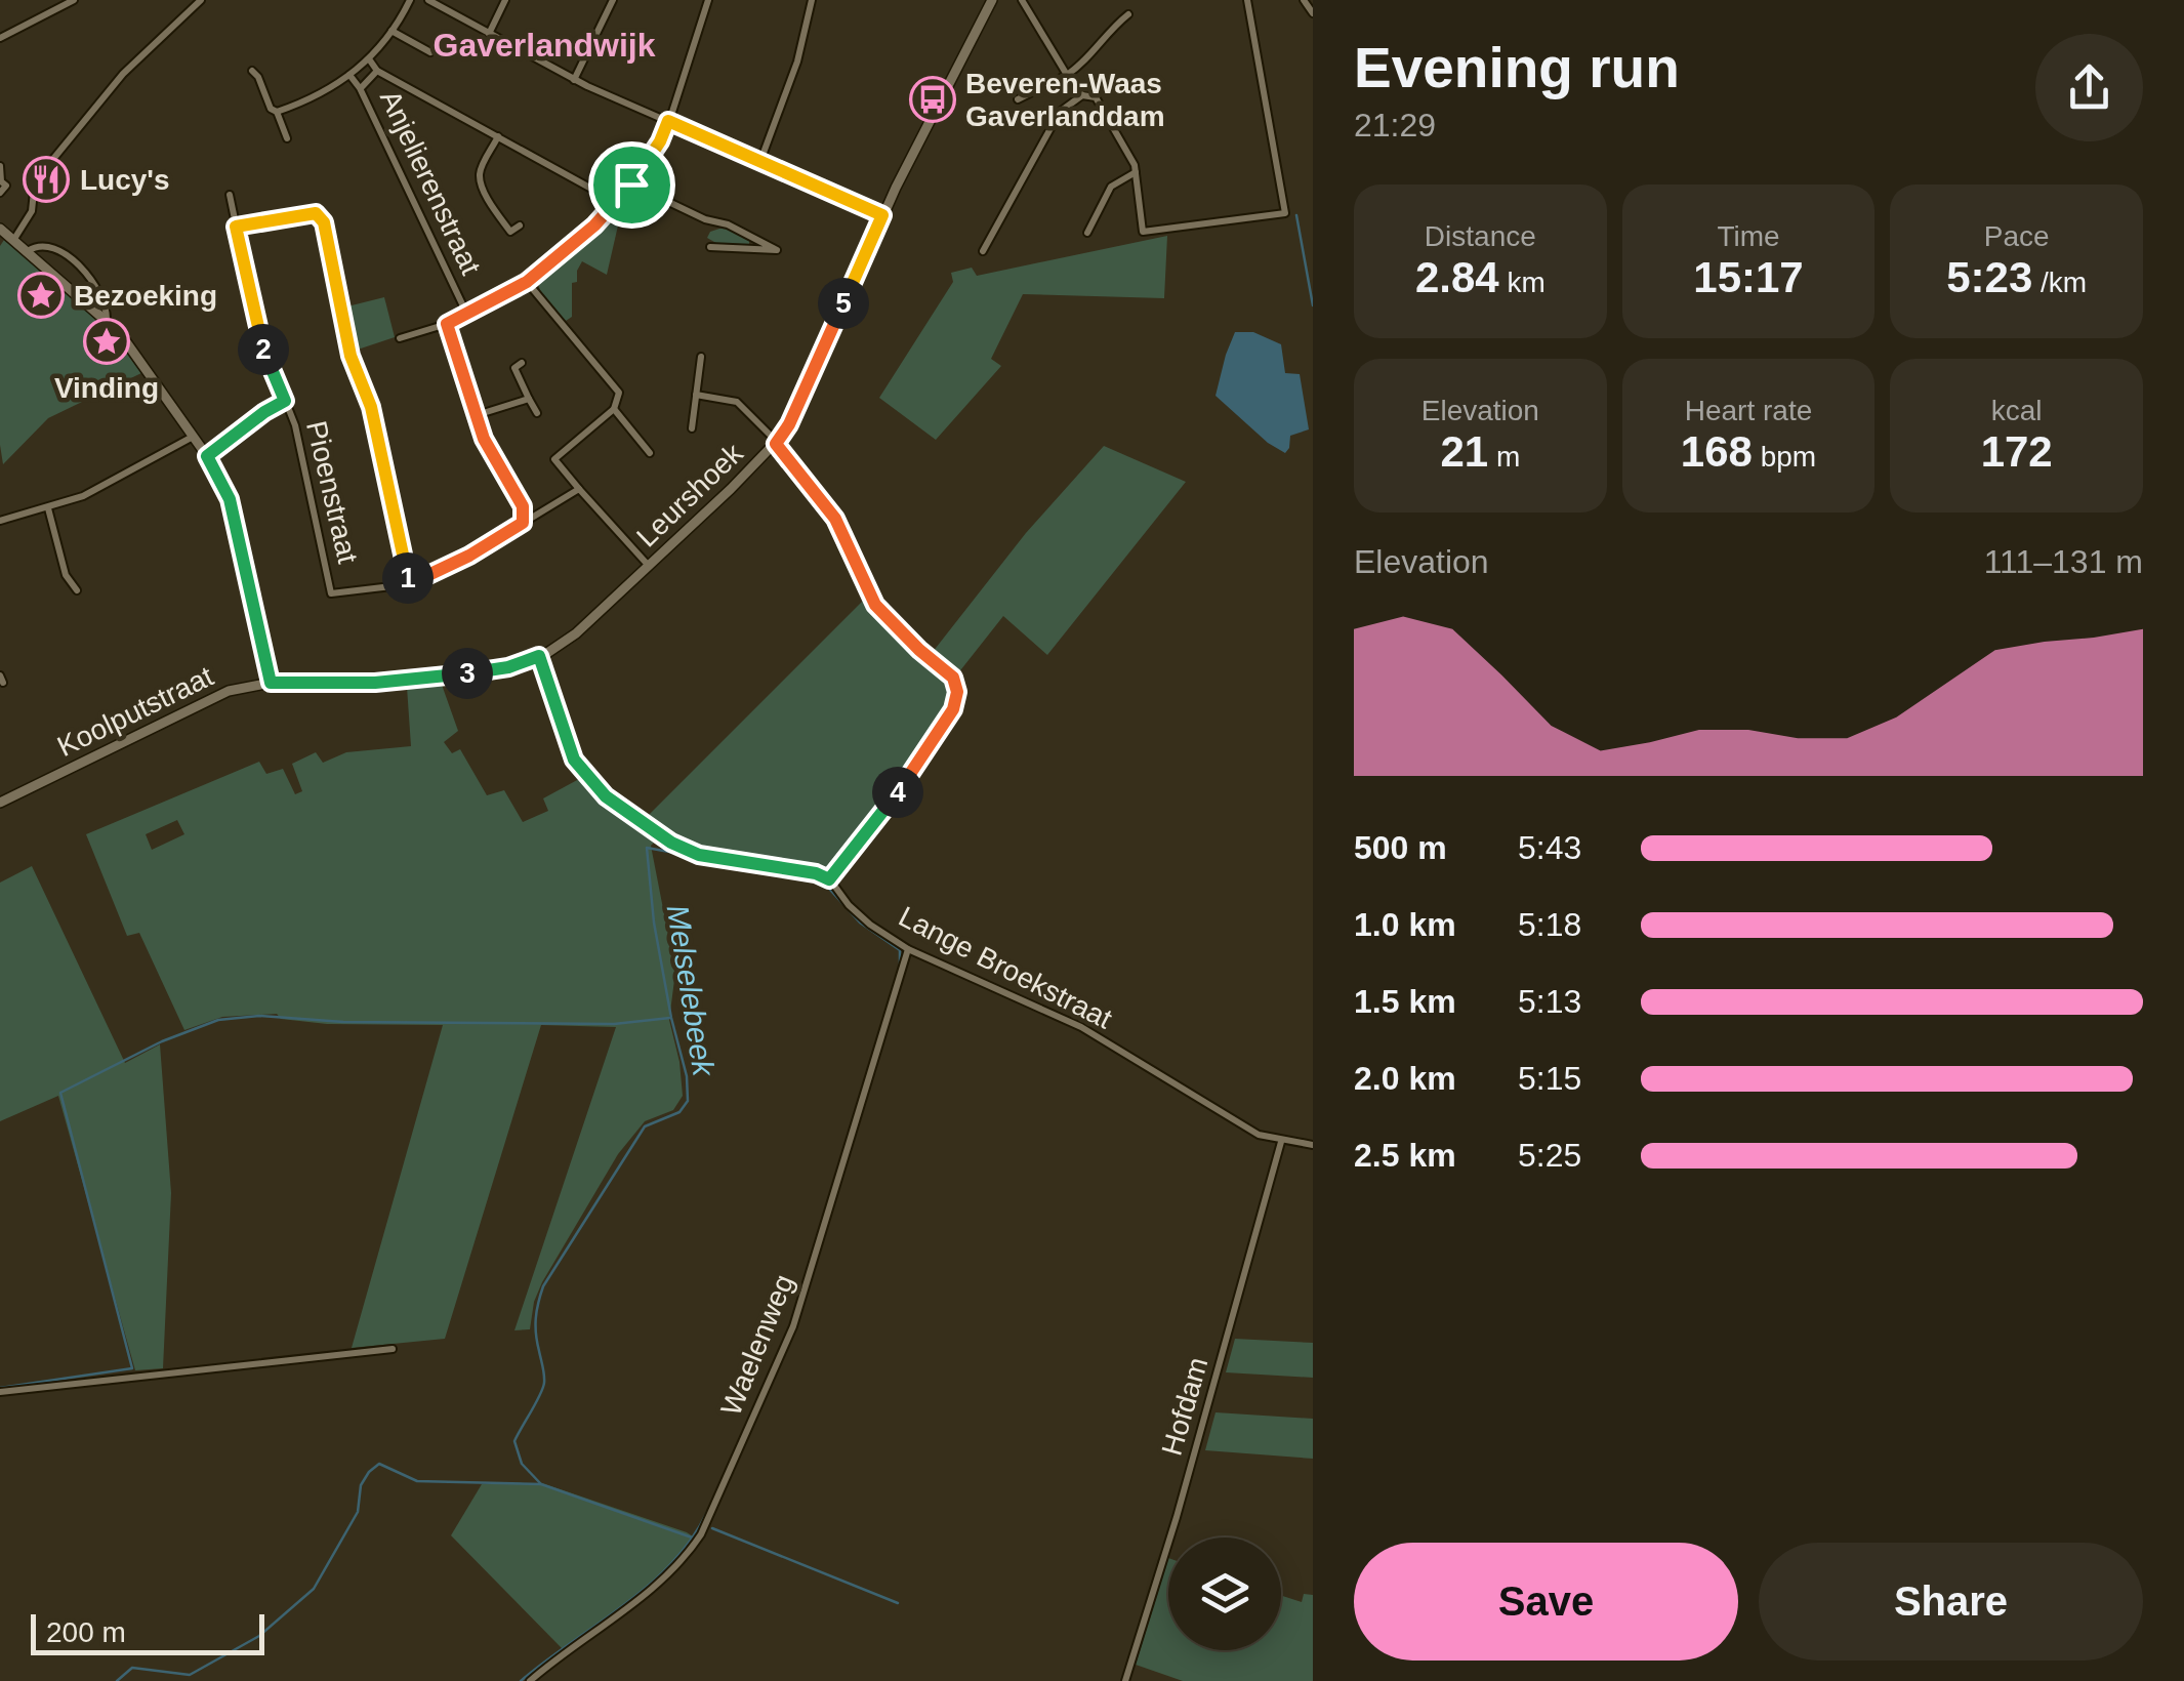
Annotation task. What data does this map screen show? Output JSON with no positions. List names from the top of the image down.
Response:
{
  "streets": {
    "street": [
      "Anjelierenstraat",
      "Pioenstraat",
      "Leurshoek",
      "Koolputstraat",
      "Lange Broekstraat",
      "Waelenweg",
      "Hofdam"
    ]
  },
  "crossings": [
    ["Leurshoek", "Koolputstraat"],
    ["Lange Broekstraat", "Waelenweg"],
    ["Lange Broekstraat", "Hofdam"]
  ],
  "districts": ["Gaverlandwijk"],
  "water": ["Melselebeek"],
  "places": {
    "bus stop": ["Beveren-Waas Gaverlanddam"],
    "restaurant": ["Lucy's"],
    "place": ["Bezoeking", "Vinding"]
  },
  "scale_bar": "200 m",
  "page": {
    "heading": ["Evening run", "21:29"],
    "stats": [
      ["Distance", "2.84 km"],
      ["Time", "15:17"],
      ["Pace", "5:23 /km"],
      ["Elevation", "21 m"],
      ["Heart rate", "168 bpm"],
      ["kcal", "172"]
    ],
    "pins": [
      "5",
      "2",
      "1",
      "3",
      "4"
    ],
    "chart": ["Elevation", "111–131 m"],
    "list": [
      {
        "name": "500 m",
        "note": "5:43"
      },
      {
        "name": "1.0 km",
        "note": "5:18"
      },
      {
        "name": "1.5 km",
        "note": "5:13"
      },
      {
        "name": "2.0 km",
        "note": "5:15"
      },
      {
        "name": "2.5 km",
        "note": "5:25"
      }
    ],
    "buttons": ["Save", "Share"],
    "scale": "200 m"
  }
}
